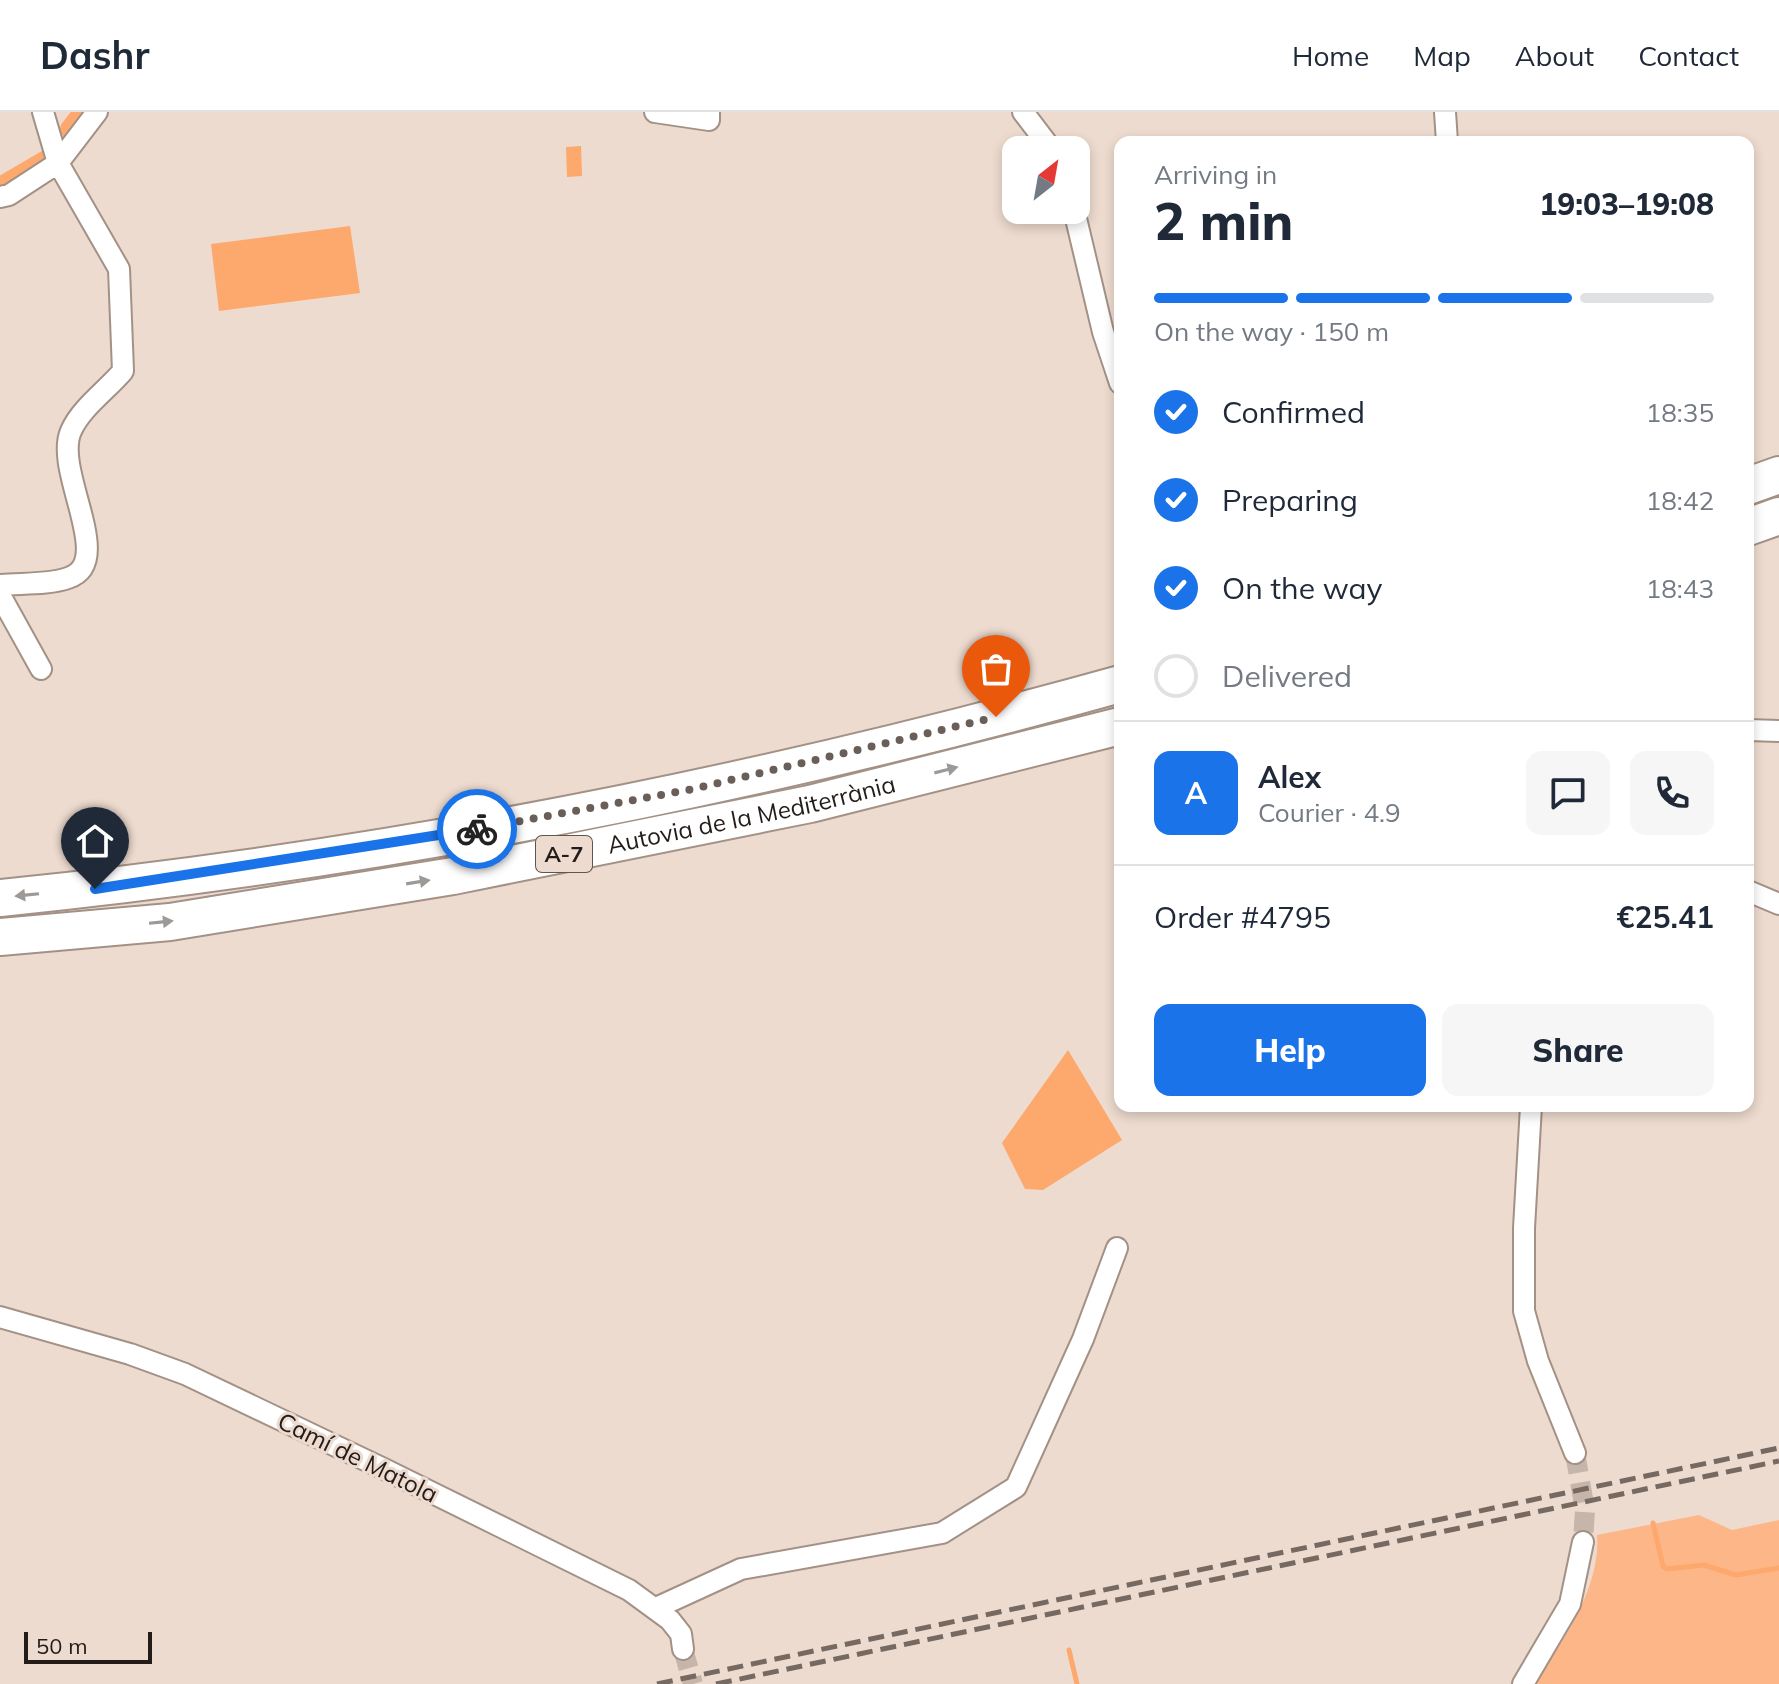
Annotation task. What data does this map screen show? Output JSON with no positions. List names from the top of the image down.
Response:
{
  "streets": {
    "highway": ["Autovia de la Mediterrània", "A-7"],
    "street": ["Camí de Matola"]
  },
  "scale_bar": "50 m",
  "north": "top right",
  "page": {
    "header": "Dashr",
    "nav": [
      "Home",
      "Map",
      "About",
      "Contact"
    ],
    "heading": ["2 min", "Arriving in", "19:03–19:08"],
    "panel": [
      "Alex",
      "Courier · 4.9",
      "Order #4795",
      "€25.41"
    ],
    "bar": "On the way · 150 m",
    "list": [
      ["Confirmed", "18:35"],
      ["Preparing", "18:42"],
      ["On the way", "18:43"],
      "Delivered"
    ],
    "round": "A",
    "buttons": ["Help", "Share"],
    "scale": "50 m"
  }
}
